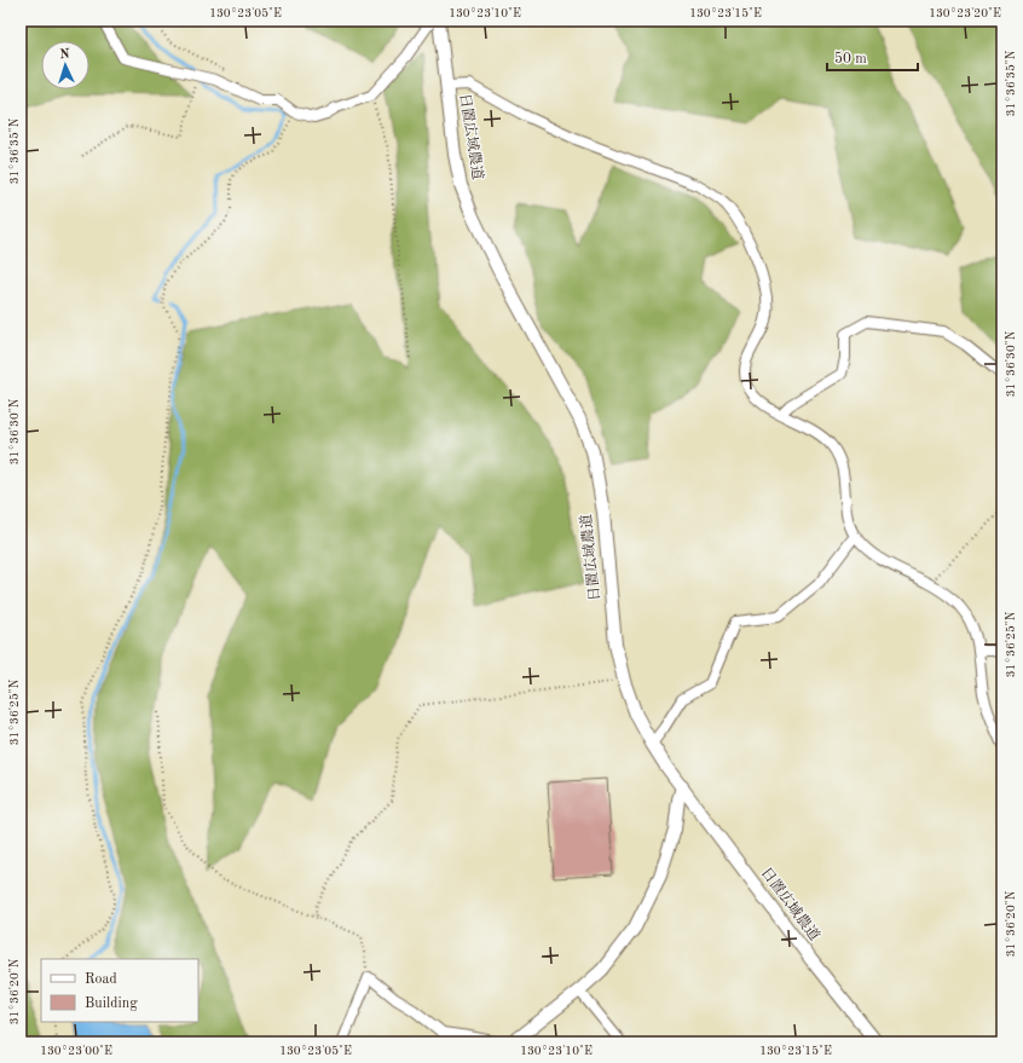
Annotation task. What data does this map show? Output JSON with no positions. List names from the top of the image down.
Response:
{
  "streets": {
    "street": ["日置広域農道"]
  },
  "legend": ["Road", "Building"],
  "scale_bar": "50 m",
  "north": "top",
  "coordinates": [
    "130°23'05\"E",
    "130°23'10\"E",
    "130°23'15\"E",
    "130°23'20\"E",
    "31°36'35\"N",
    "31°36'30\"N",
    "31°36'25\"N",
    "31°36'20\"N",
    "130°23'00\"E"
  ]
}
